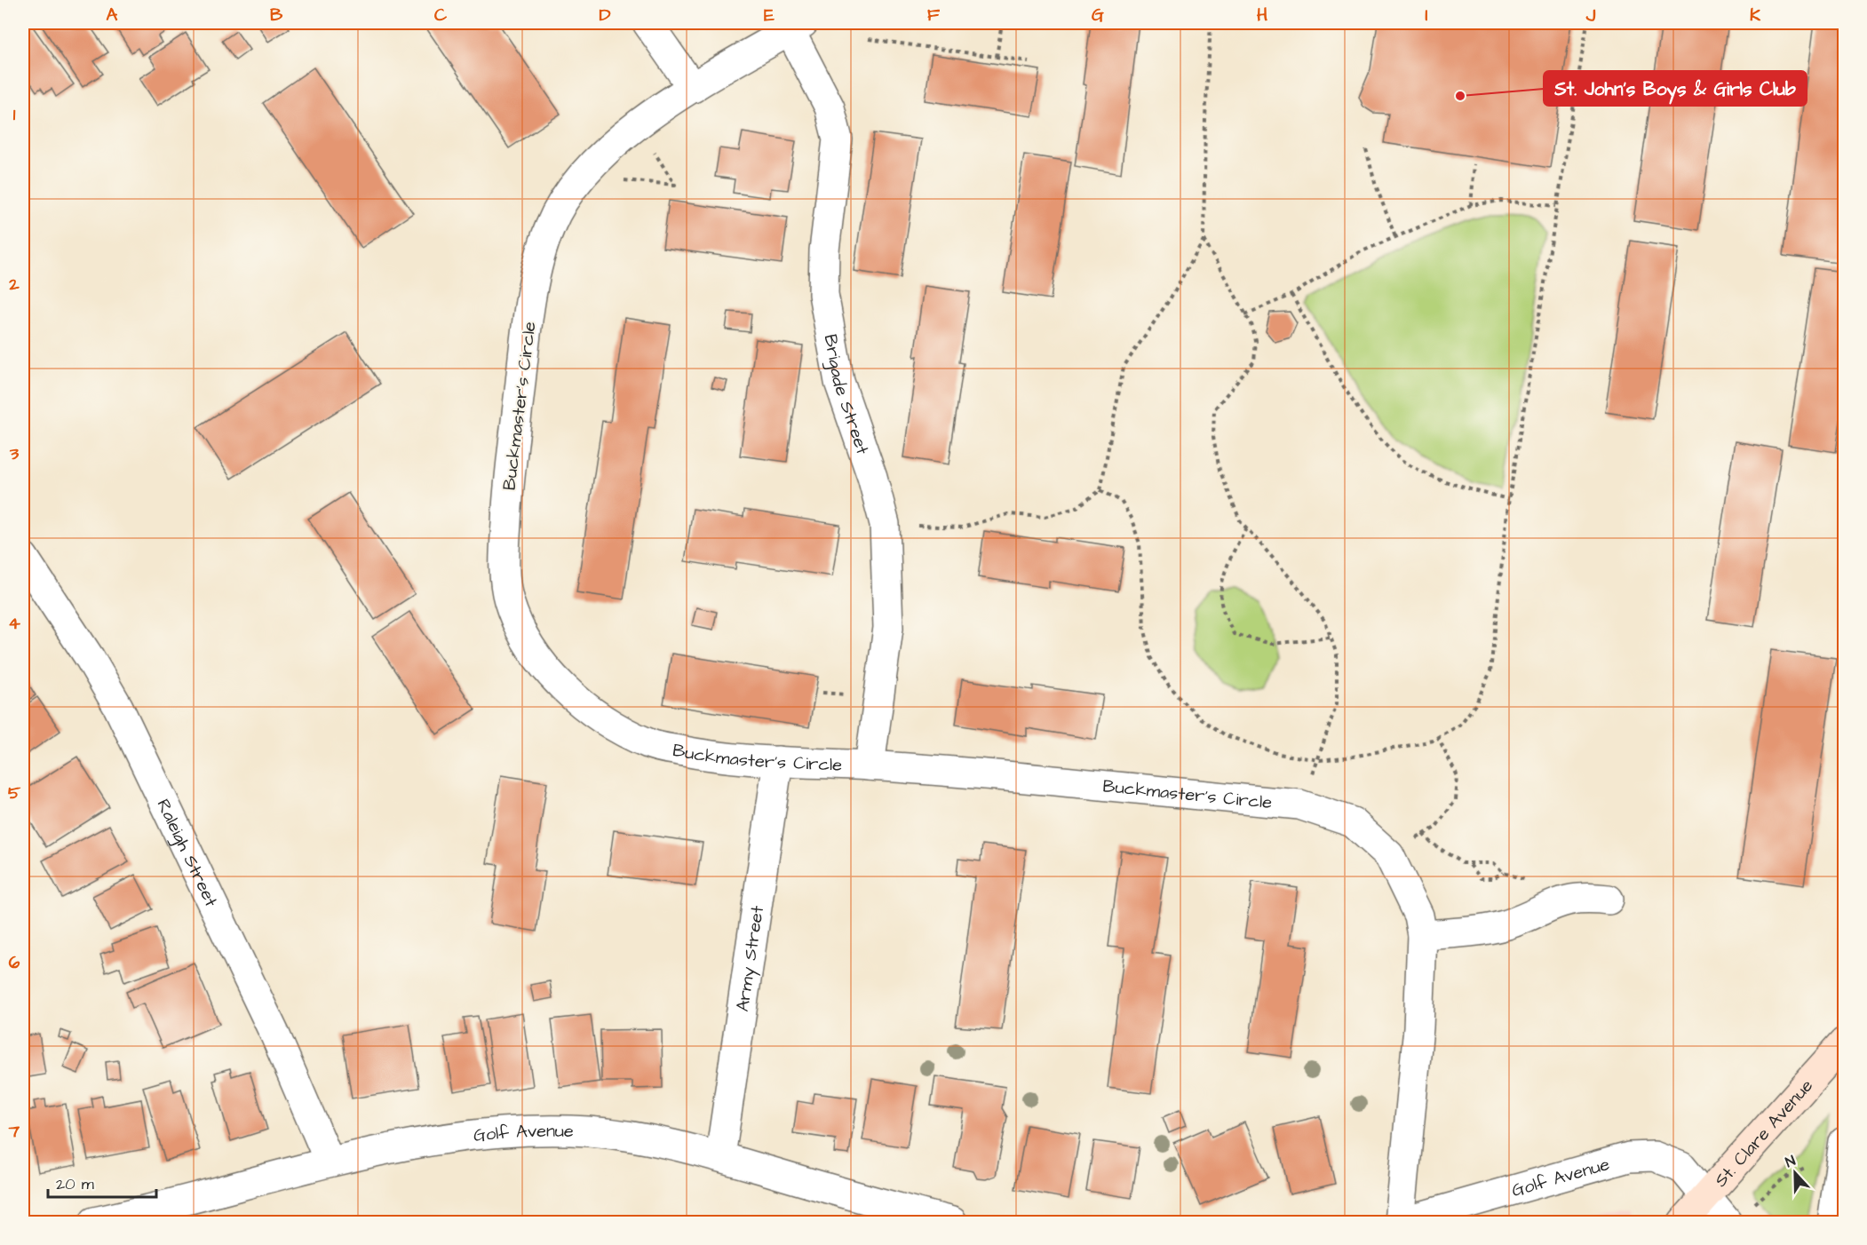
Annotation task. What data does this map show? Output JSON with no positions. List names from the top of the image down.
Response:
{
  "streets": {
    "street": [
      "Brigade Street",
      "Buckmaster's Circle",
      "Raleigh Street",
      "Army Street",
      "St. Clare Avenue",
      "Golf Avenue"
    ]
  },
  "crossings": [
    ["Brigade Street", "Buckmaster's Circle"],
    ["Buckmaster's Circle", "Army Street"],
    ["Buckmaster's Circle", "Golf Avenue"],
    ["Raleigh Street", "Golf Avenue"],
    ["Army Street", "Golf Avenue"],
    ["St. Clare Avenue", "Golf Avenue"]
  ],
  "places": ["St. John's Boys & Girls Club"],
  "scale_bar": "20 m",
  "north": "top",
  "grid": {
    "columns": [
      "A",
      "B",
      "C",
      "D",
      "E",
      "F",
      "G",
      "H",
      "I",
      "J",
      "K"
    ],
    "rows": [
      "1",
      "2",
      "3",
      "4",
      "5",
      "6",
      "7"
    ]
  }
}
